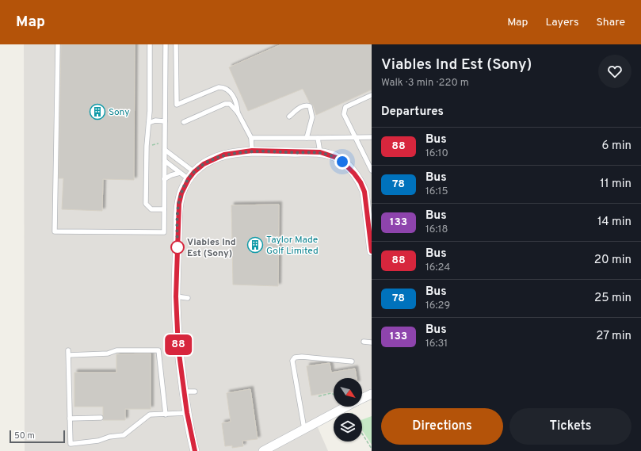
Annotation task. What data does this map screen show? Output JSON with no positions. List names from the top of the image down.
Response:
{
  "places": {
    "building": ["Sony", "Taylor Made Golf Limited"],
    "other": ["Viables Ind Est (Sony)"]
  },
  "lines": ["bus line 88"],
  "scale_bar": "50 m",
  "north": "bottom right",
  "page": {
    "header": "Map",
    "nav": ["Map", "Layers", "Share"],
    "on_map": "88",
    "heading": [
      ["Viables Ind Est (Sony)", "Walk · 3 min · 220 m"],
      "Departures"
    ],
    "list": [
      {
        "mark": "88",
        "name": "Bus",
        "note": "16:10",
        "value": "6 min"
      },
      {
        "mark": "78",
        "name": "Bus",
        "note": "16:15",
        "value": "11 min"
      },
      {
        "mark": "133",
        "name": "Bus",
        "note": "16:18",
        "value": "14 min"
      },
      {
        "mark": "88",
        "name": "Bus",
        "note": "16:24",
        "value": "20 min"
      },
      {
        "mark": "78",
        "name": "Bus",
        "note": "16:29",
        "value": "25 min"
      },
      {
        "mark": "133",
        "name": "Bus",
        "note": "16:31",
        "value": "27 min"
      }
    ],
    "buttons": ["Directions", "Tickets"],
    "scale": "50 m"
  }
}
